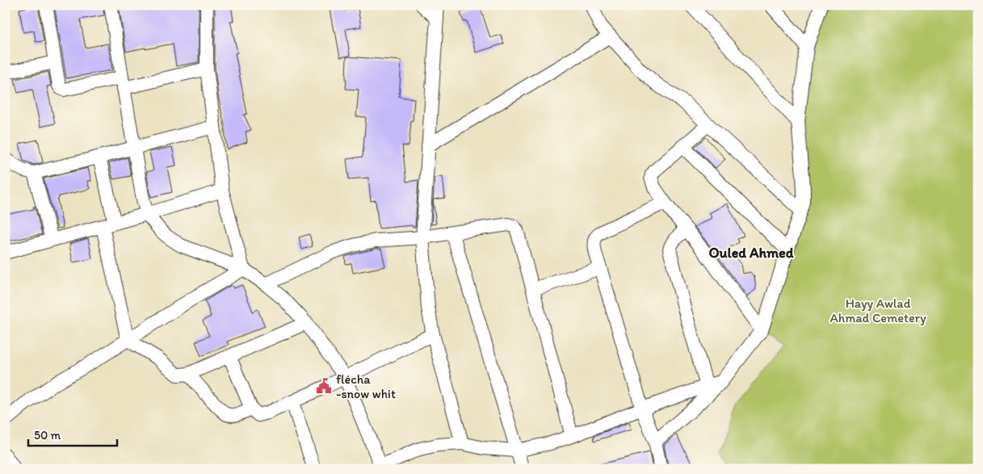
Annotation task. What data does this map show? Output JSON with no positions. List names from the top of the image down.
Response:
{
  "districts": ["Ouled Ahmed"],
  "parks": ["Hayy Awlad Ahmad Cemetery"],
  "places": {
    "public building": ["flécha -snow whit"]
  },
  "scale_bar": "50 m"
}
